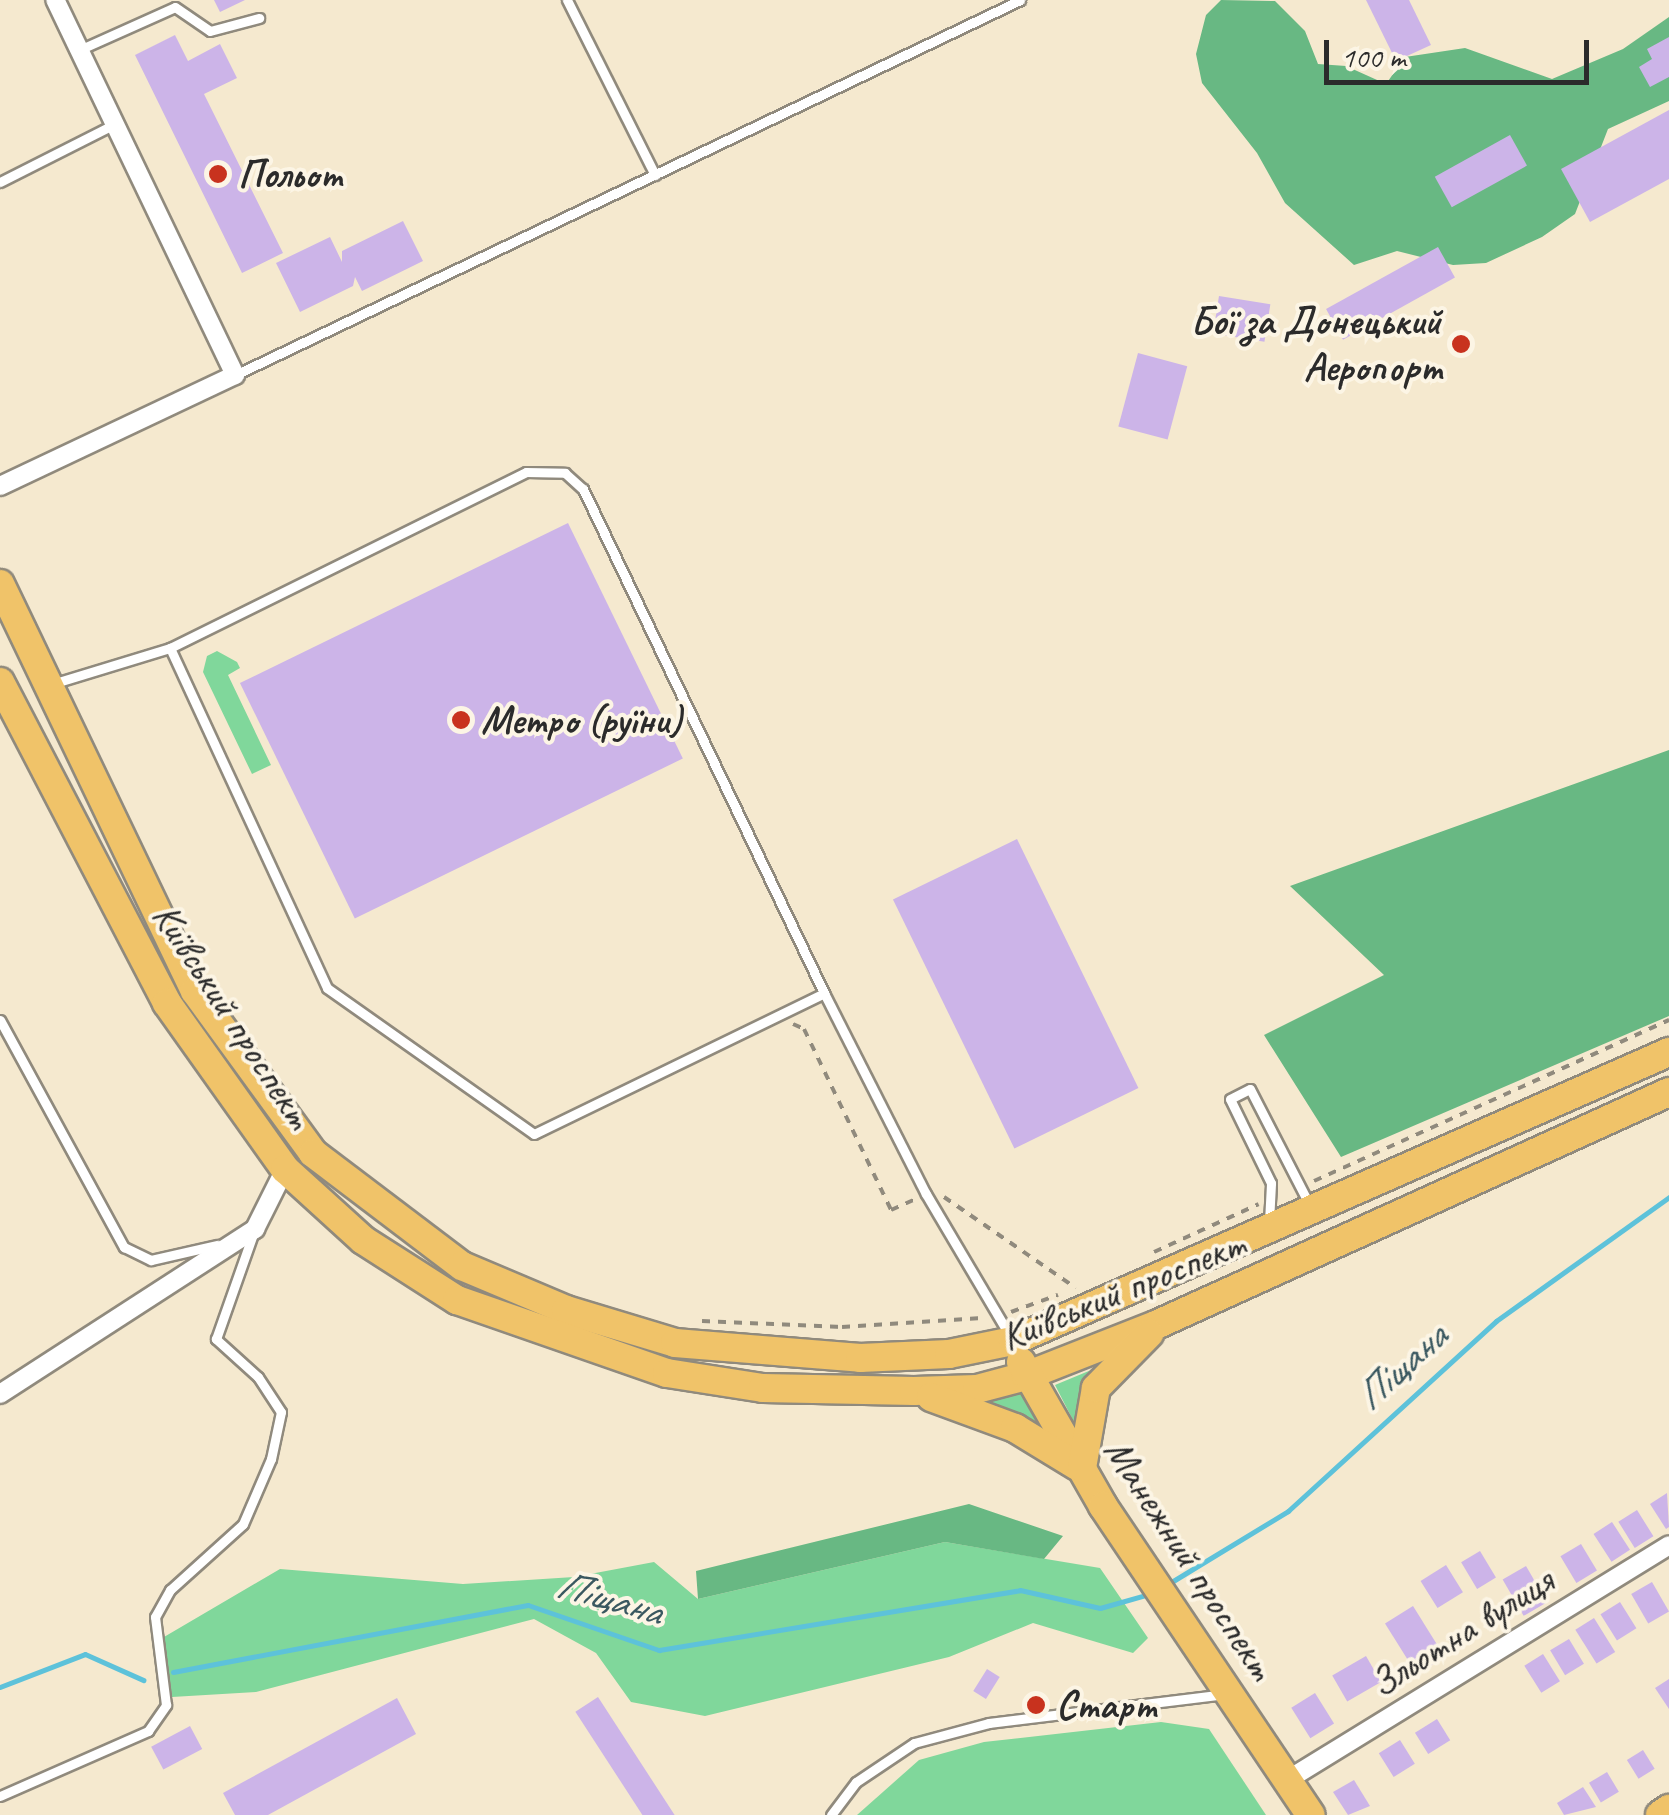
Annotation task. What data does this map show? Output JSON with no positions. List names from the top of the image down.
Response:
{
  "streets": {
    "main road": ["Київський проспект", "Манежний проспект"],
    "street": ["Зльотна вулиця"]
  },
  "crossings": [
    ["Київський проспект", "Манежний проспект"],
    ["Манежний проспект", "Зльотна вулиця"]
  ],
  "water": ["Піщана"],
  "places": [
    "Польот",
    "Бої за Донецький Аеропорт",
    "Метро (руїни)",
    "Старт"
  ],
  "scale_bar": "100 m"
}
